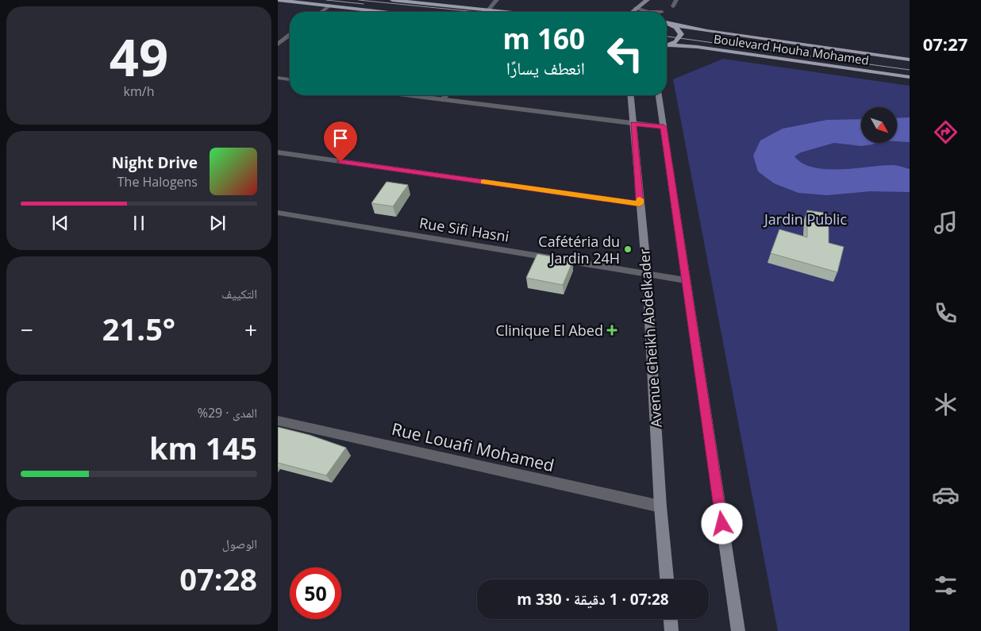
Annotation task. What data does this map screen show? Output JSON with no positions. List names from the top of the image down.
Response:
{
  "streets": {
    "main road": ["Boulevard Houha Mohamed", "Avenue Cheikh Abdelkader"],
    "street": ["Rue Sifi Hasni", "Rue Louafi Mohamed"]
  },
  "crossings": [
    ["Rue Sifi Hasni", "Avenue Cheikh Abdelkader"],
    ["Avenue Cheikh Abdelkader", "Rue Louafi Mohamed"]
  ],
  "parks": ["Jardin Public"],
  "places": {
    "other": ["Cafétéria du Jardin 24H"],
    "health": ["Clinique El Abed"]
  },
  "north": "bottom right",
  "page": {
    "tabs": "07:27",
    "tile": [
      ["49", "km/h"],
      "التكييف",
      ["المدى · 29%", "145 km"],
      ["الوصول", "07:28"]
    ],
    "turn": ["160 m", "انعطف يسارًا"],
    "song": ["Night Drive", "The Halogens"],
    "heat": ["−", "21.5°", "+"],
    "limit": "50",
    "trip": "07:28 · 1 دقيقة · 330 m"
  }
}
